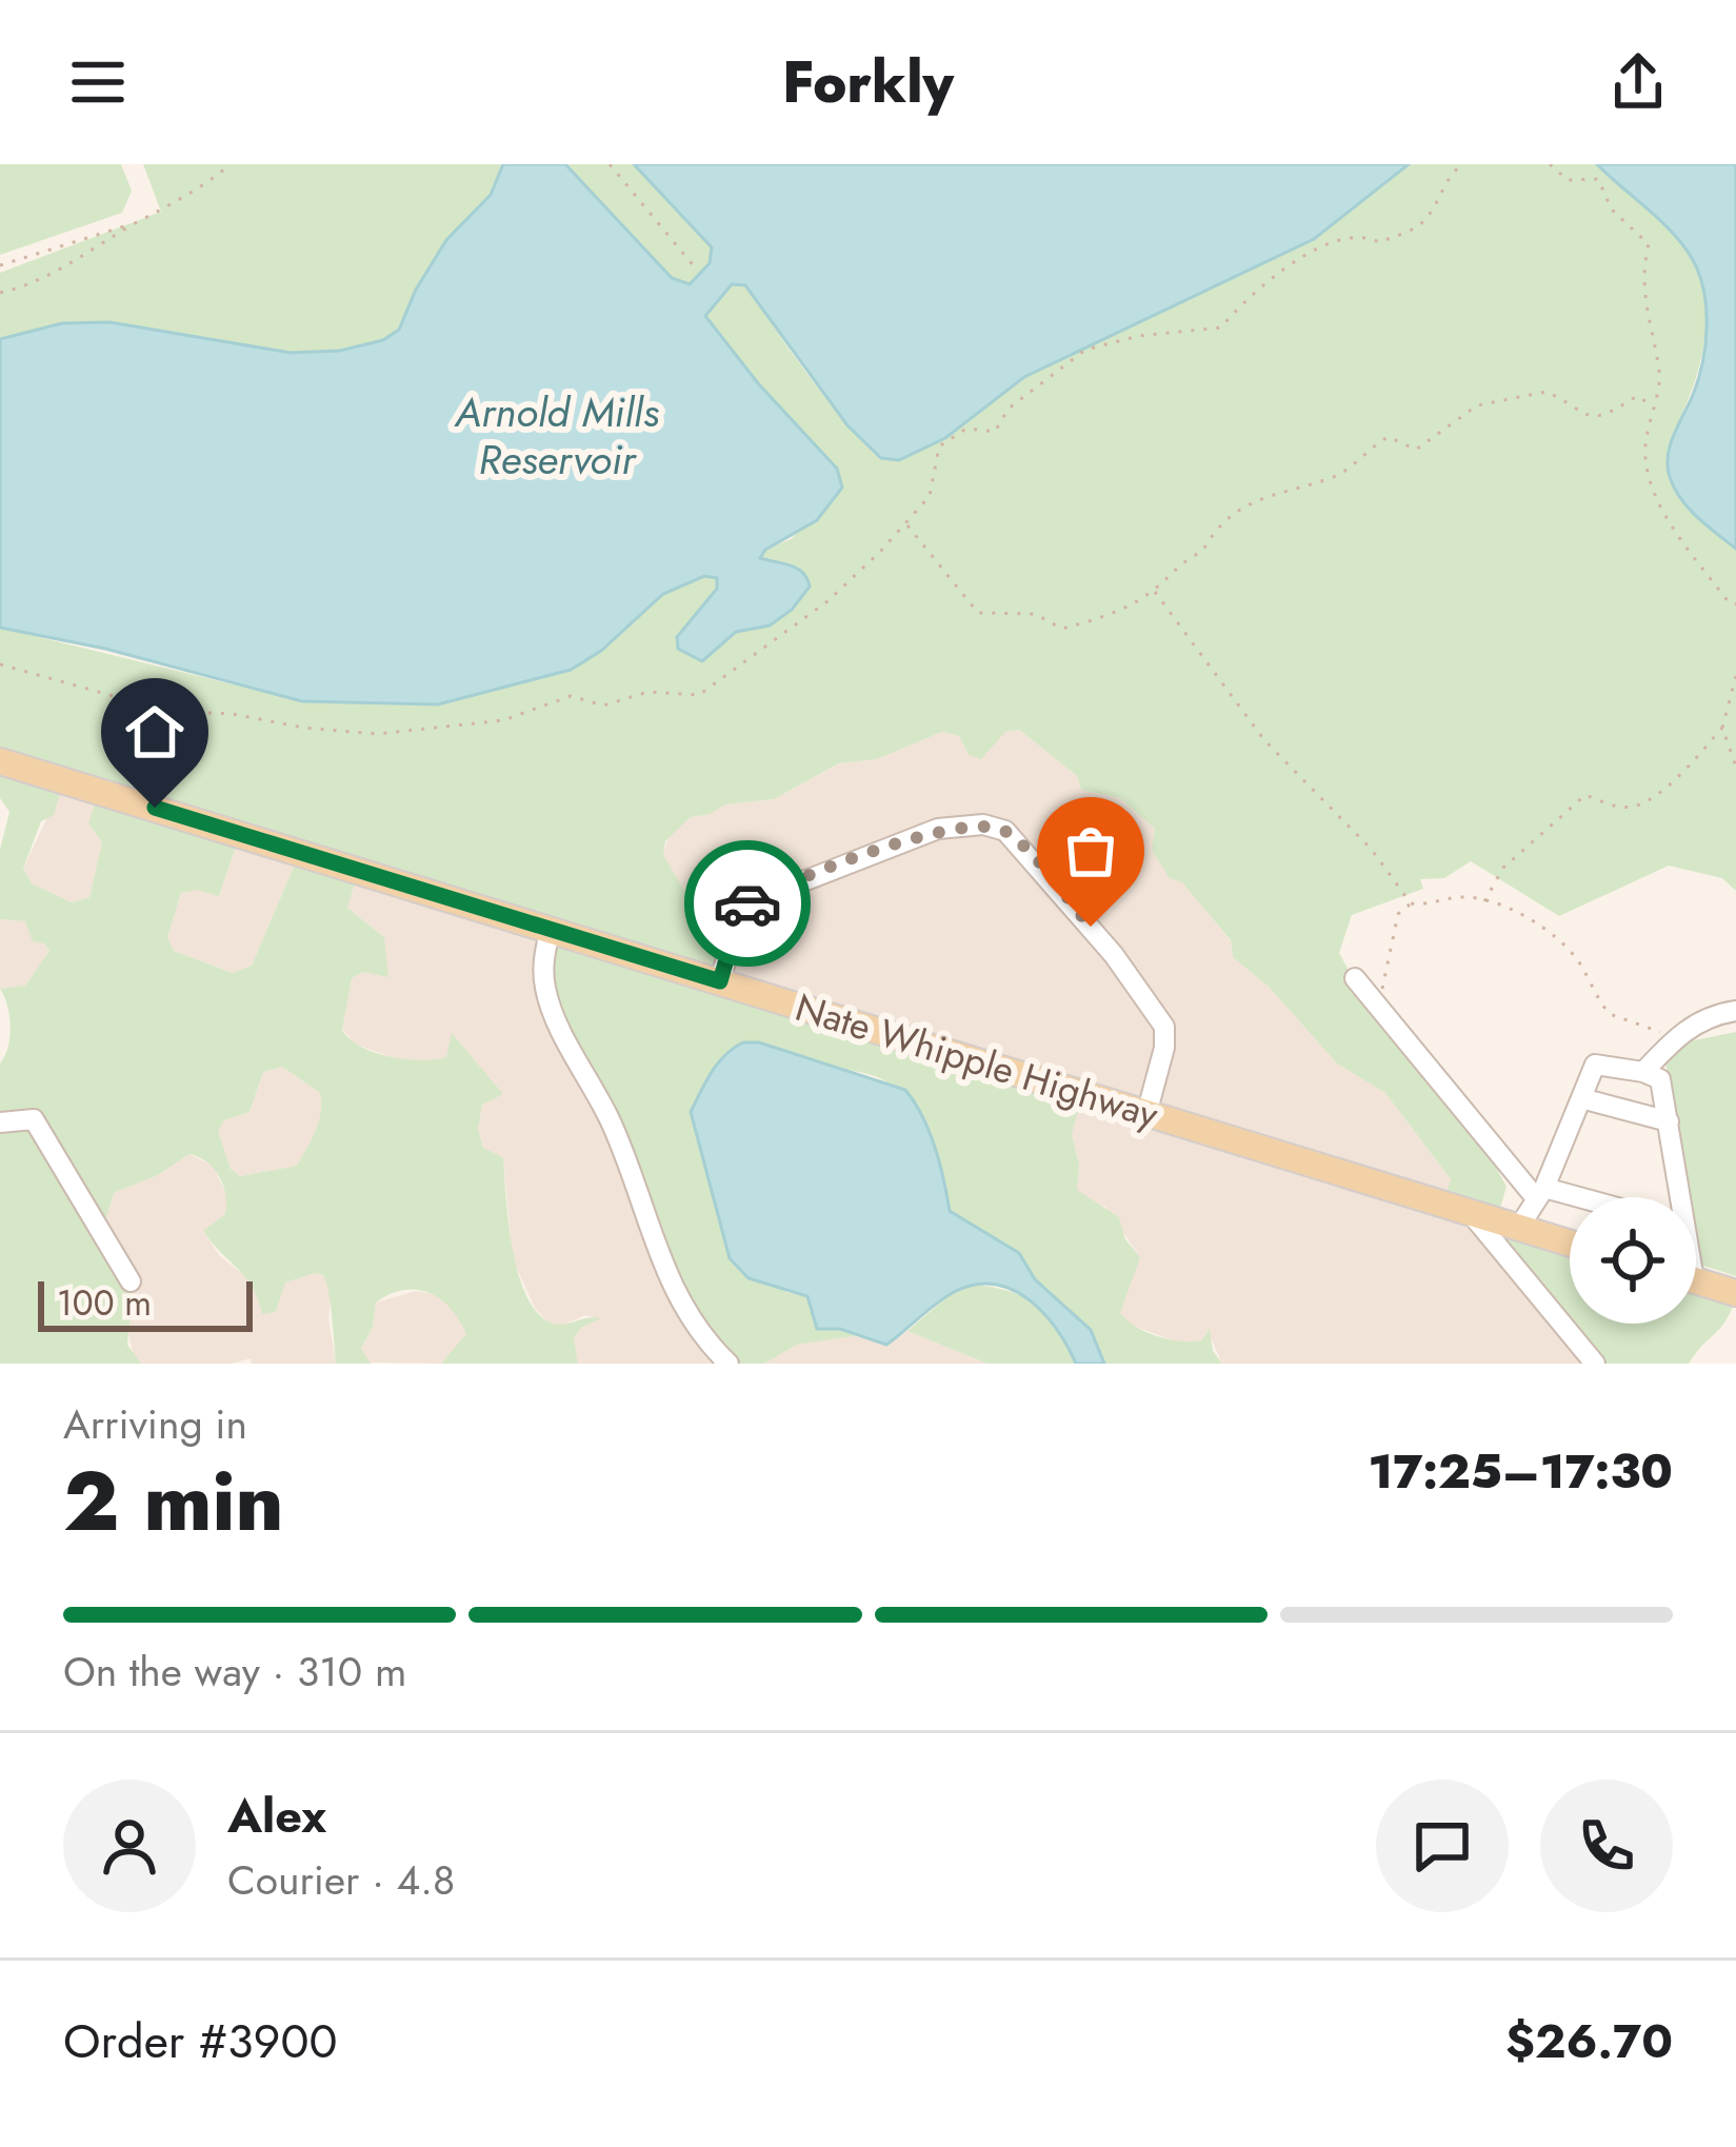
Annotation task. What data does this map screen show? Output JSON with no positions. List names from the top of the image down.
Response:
{
  "streets": {
    "main road": ["Nate Whipple Highway"]
  },
  "water": ["Arnold Mills Reservoir"],
  "scale_bar": "100 m",
  "page": {
    "header": "Forkly",
    "scale": "100 m",
    "heading": ["2 min", "Arriving in", "17:25–17:30"],
    "panel": [
      "Alex",
      "Courier · 4.8",
      "Order #3900",
      "$26.70"
    ],
    "bar": "On the way · 310 m"
  }
}
